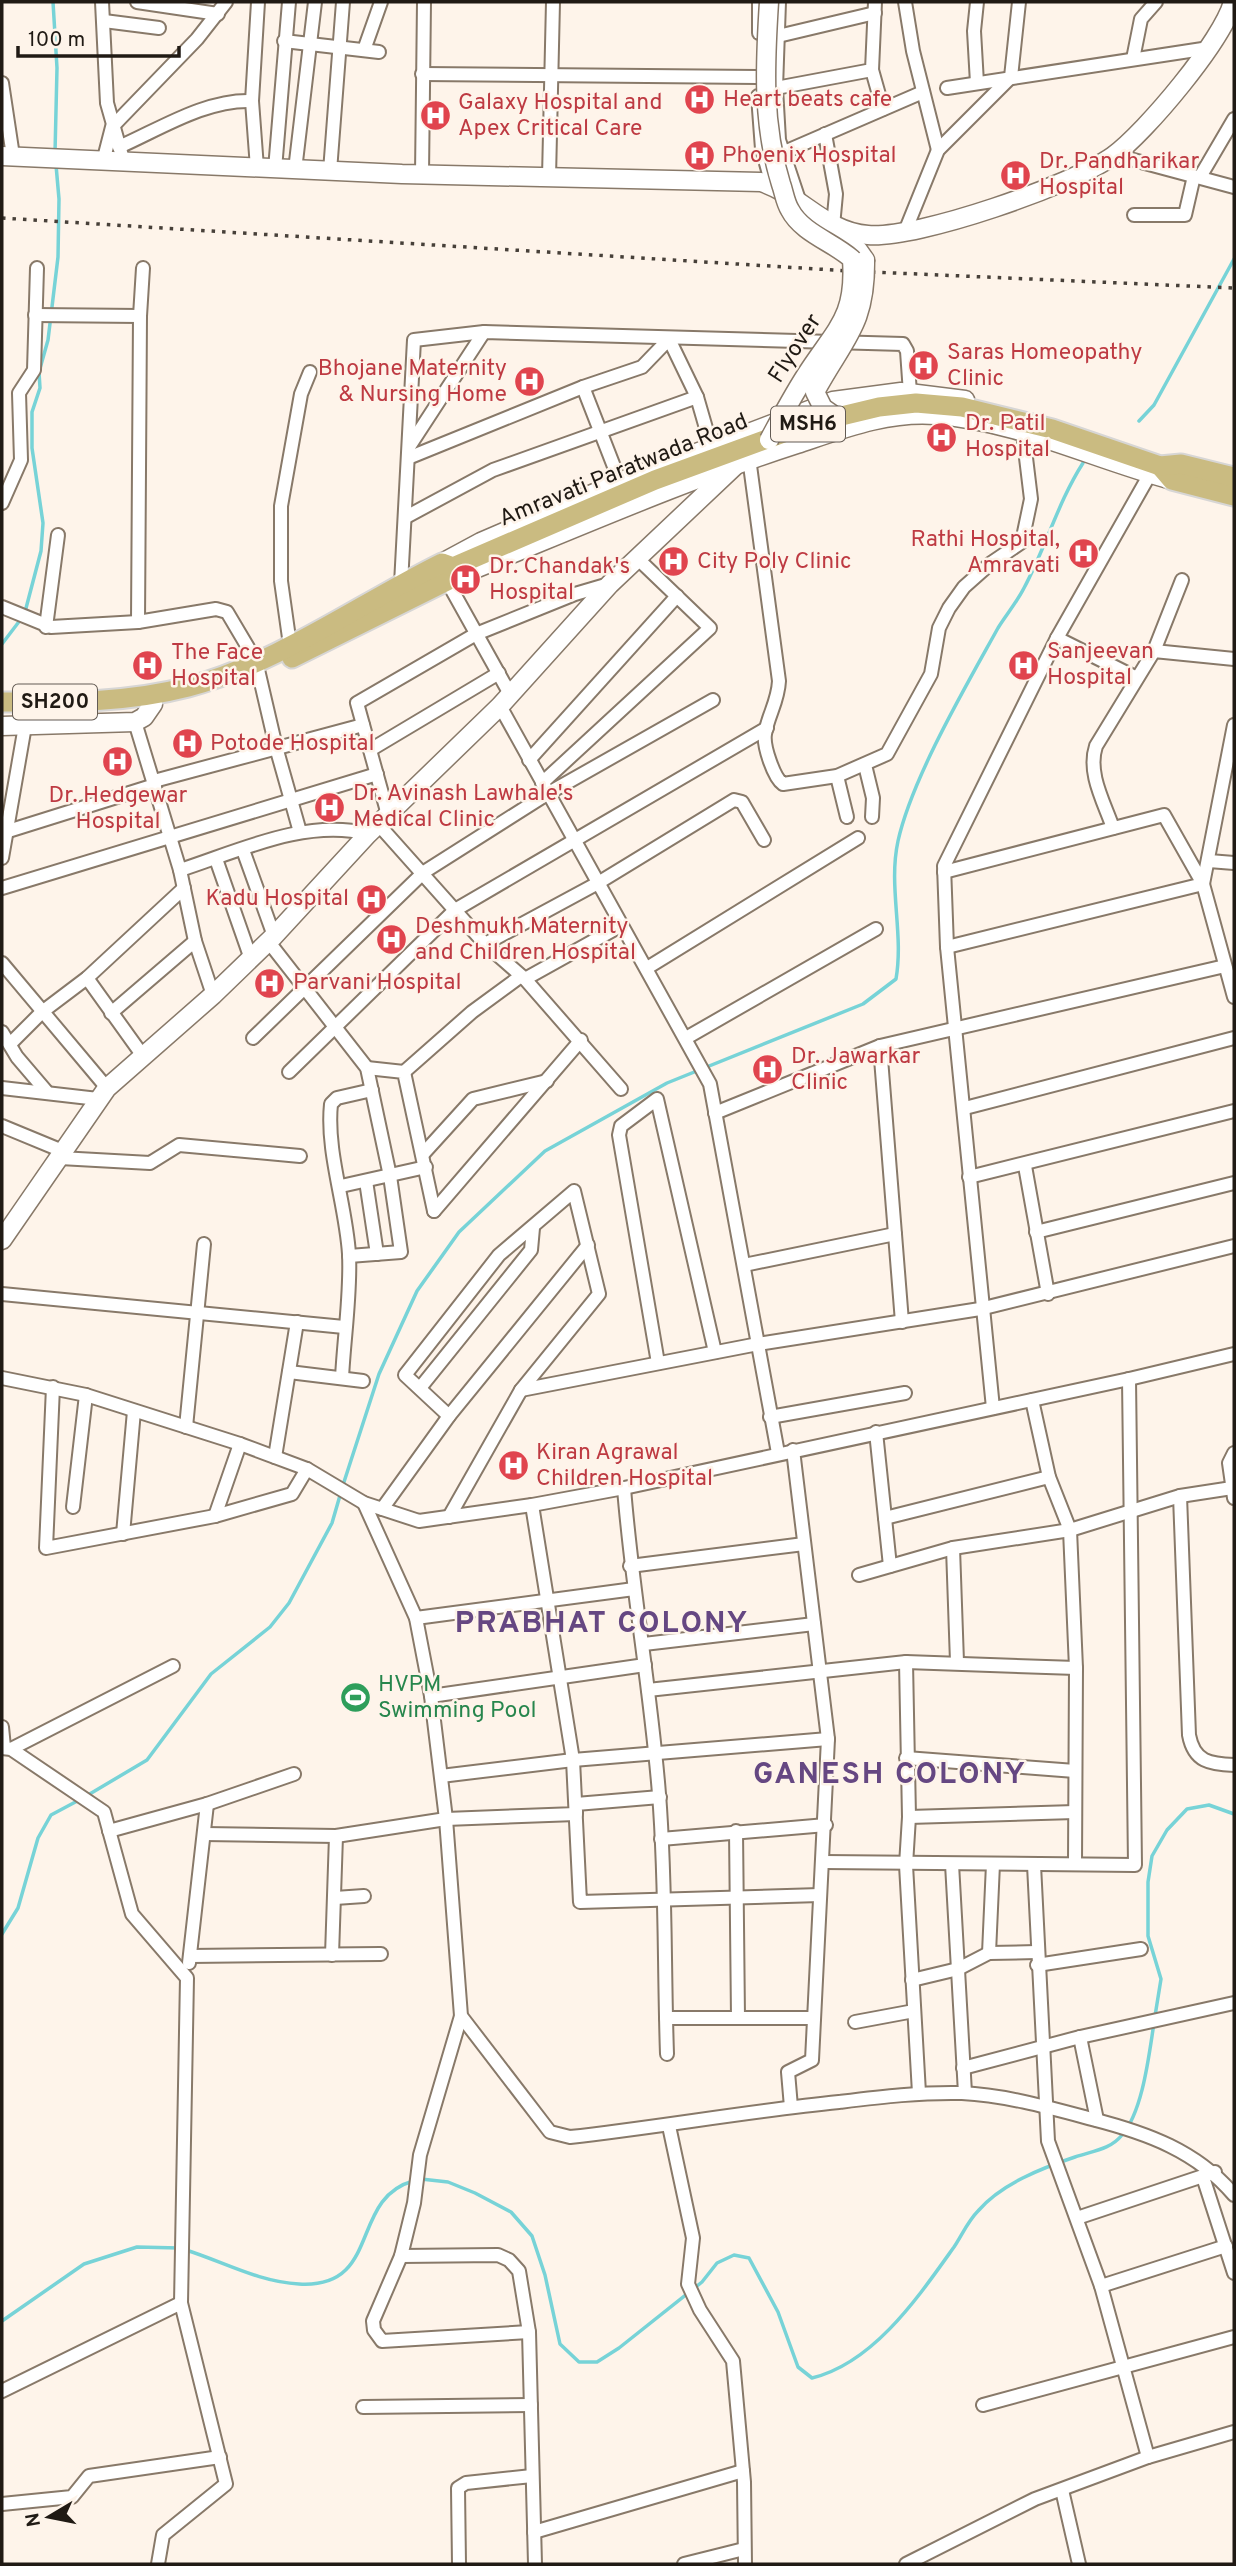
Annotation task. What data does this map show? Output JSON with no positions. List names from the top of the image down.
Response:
{
  "streets": {
    "main road": [
      "Flyover",
      "MSH6",
      "Amravati Paratwada Road",
      "SH200"
    ]
  },
  "crossings": [
    ["Flyover", "Amravati Paratwada Road"],
    ["MSH6", "Amravati Paratwada Road"],
    ["MSH6", "SH200"]
  ],
  "districts": ["PRABHAT COLONY", "GANESH COLONY"],
  "places": {
    "hospital": [
      "Heart beats cafe",
      "Galaxy Hospital and Apex Critical Care",
      "Phoenix Hospital",
      "Dr. Pandharikar Hospital",
      "Saras Homeopathy Clinic",
      "Bhojane Maternity & Nursing Home",
      "Dr. Patil Hospital",
      "Rathi Hospital, Amravati",
      "City Poly Clinic",
      "Dr. Chandak's Hospital",
      "Sanjeevan Hospital",
      "The Face Hospital",
      "Potode Hospital",
      "Dr. Hedgewar Hospital",
      "Dr. Avinash Lawhale's Medical Clinic",
      "Kadu Hospital",
      "Deshmukh Maternity and Children Hospital",
      "Parvani Hospital",
      "Dr. Jawarkar Clinic",
      "Kiran Agrawal Children Hospital"
    ],
    "sports": ["HVPM Swimming Pool"]
  },
  "scale_bar": "100 m",
  "north": "left"
}
